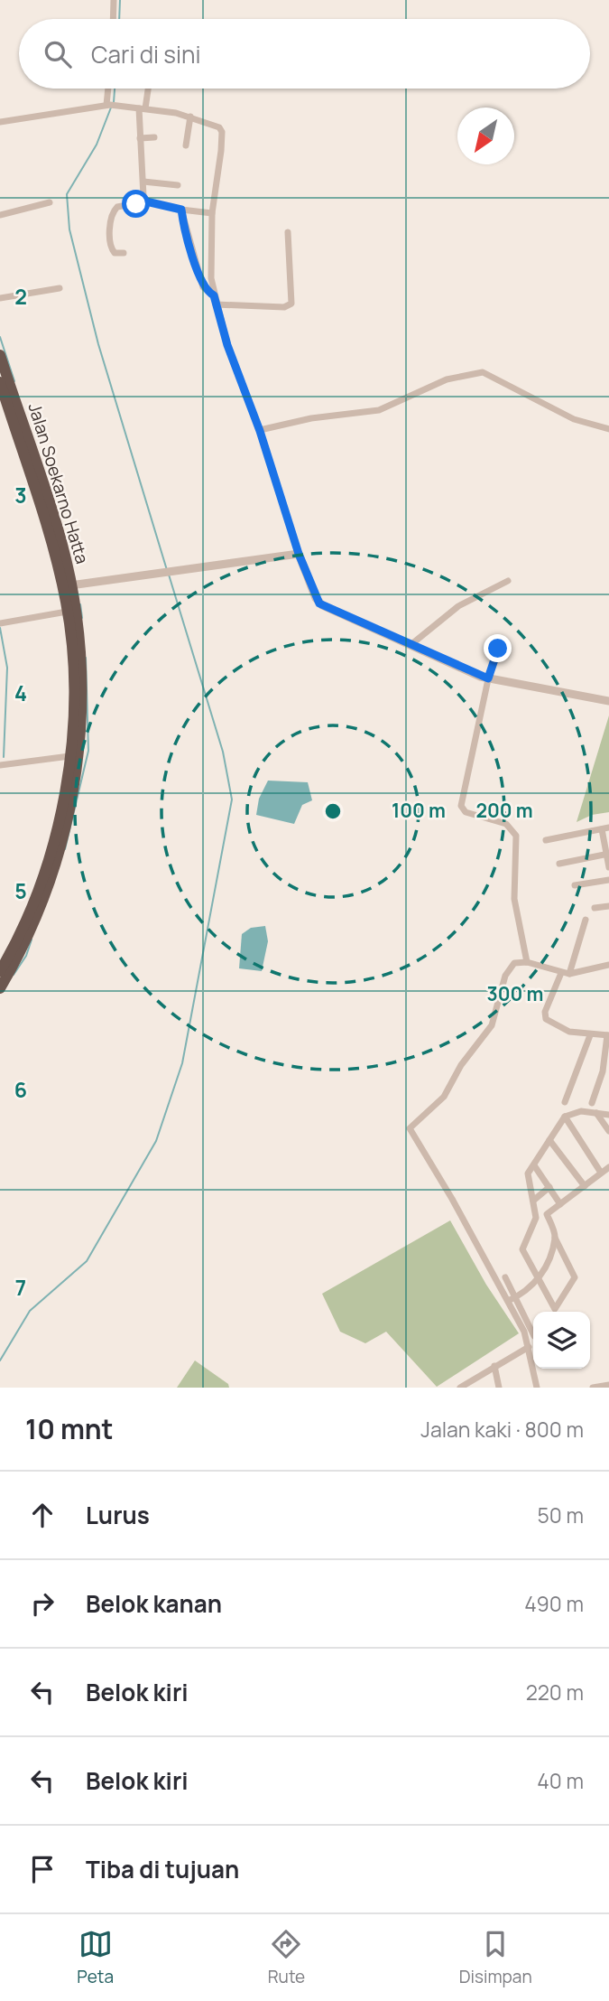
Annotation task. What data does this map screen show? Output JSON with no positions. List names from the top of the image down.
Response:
{
  "streets": {
    "highway": ["Jalan Soekarno Hatta"]
  },
  "north": "bottom left",
  "page": {
    "search": "Cari di sini",
    "heading": ["10 mnt", "Jalan kaki · 800 m"],
    "list": [
      ["Lurus", "50 m"],
      ["Belok kanan", "490 m"],
      ["Belok kiri", "220 m"],
      ["Belok kiri", "40 m"],
      "Tiba di tujuan"
    ],
    "nav": ["Peta", "Rute", "Disimpan"]
  },
  "grid": {
    "rows": [
      "2",
      "3",
      "4",
      "5",
      "6",
      "7"
    ]
  },
  "rings": ["100 m", "200 m", "300 m"]
}
